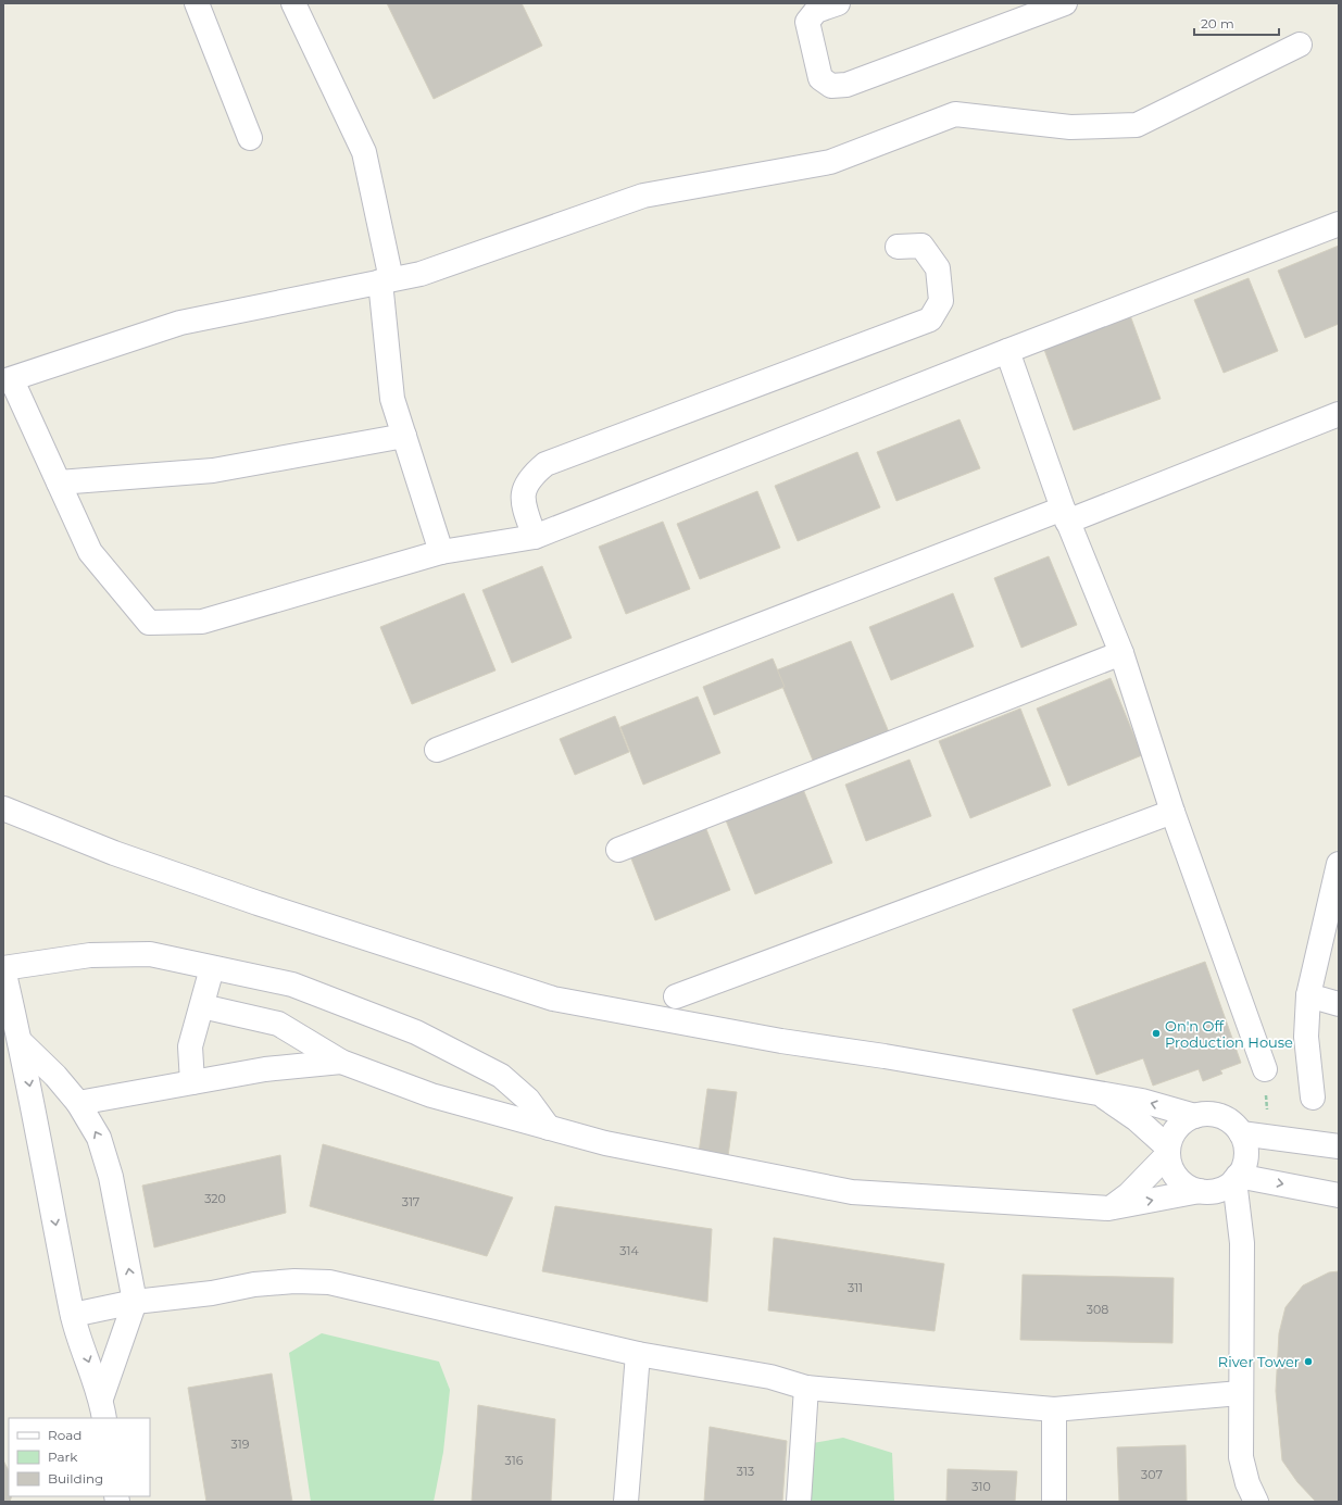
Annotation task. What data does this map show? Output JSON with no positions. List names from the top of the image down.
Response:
{
  "places": ["On'n Off Production House", "River Tower"],
  "house_numbers": [
    "320",
    "317",
    "314",
    "311",
    "308",
    "319",
    "316",
    "313",
    "307",
    "310"
  ],
  "legend": ["Road", "Park", "Building"],
  "scale_bar": "20 m"
}
